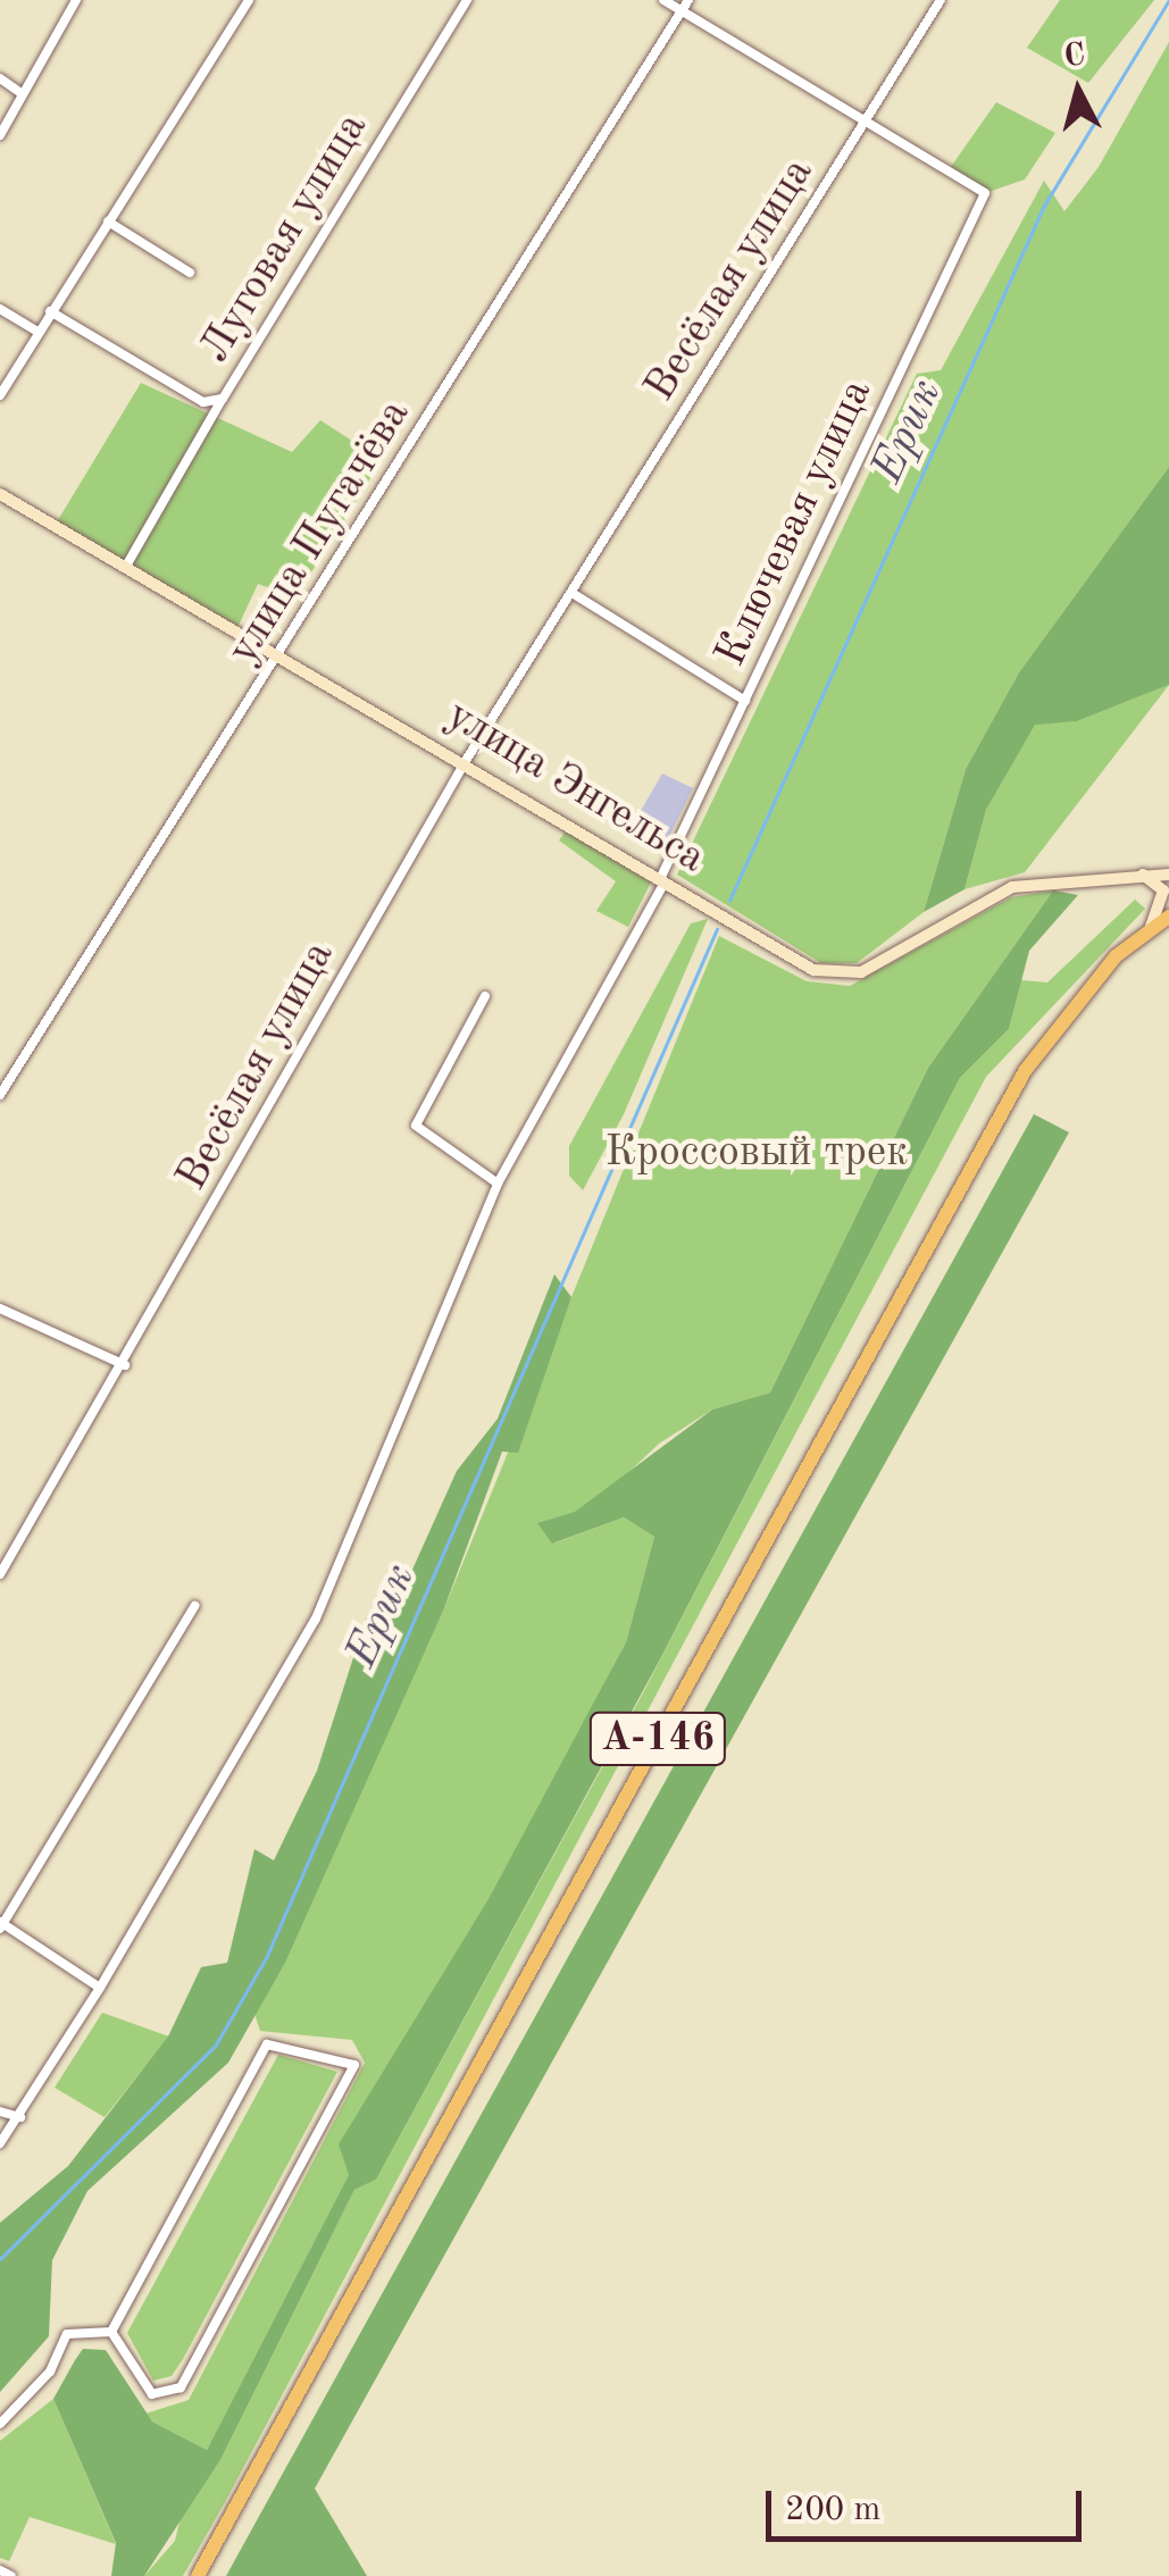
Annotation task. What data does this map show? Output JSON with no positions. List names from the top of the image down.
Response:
{
  "streets": {
    "highway": ["А-146"],
    "street": [
      "Луговая улица",
      "Весёлая улица",
      "Ключевая улица",
      "улица Пугачёва",
      "улица Энгельса"
    ]
  },
  "crossings": [
    ["Весёлая улица", "Ключевая улица"],
    ["Весёлая улица", "улица Энгельса"],
    ["Ключевая улица", "улица Энгельса"],
    ["улица Пугачёва", "улица Энгельса"]
  ],
  "water": ["Ерик"],
  "parks": ["Кроссовый трек"],
  "scale_bar": "200 m",
  "north": "top"
}
